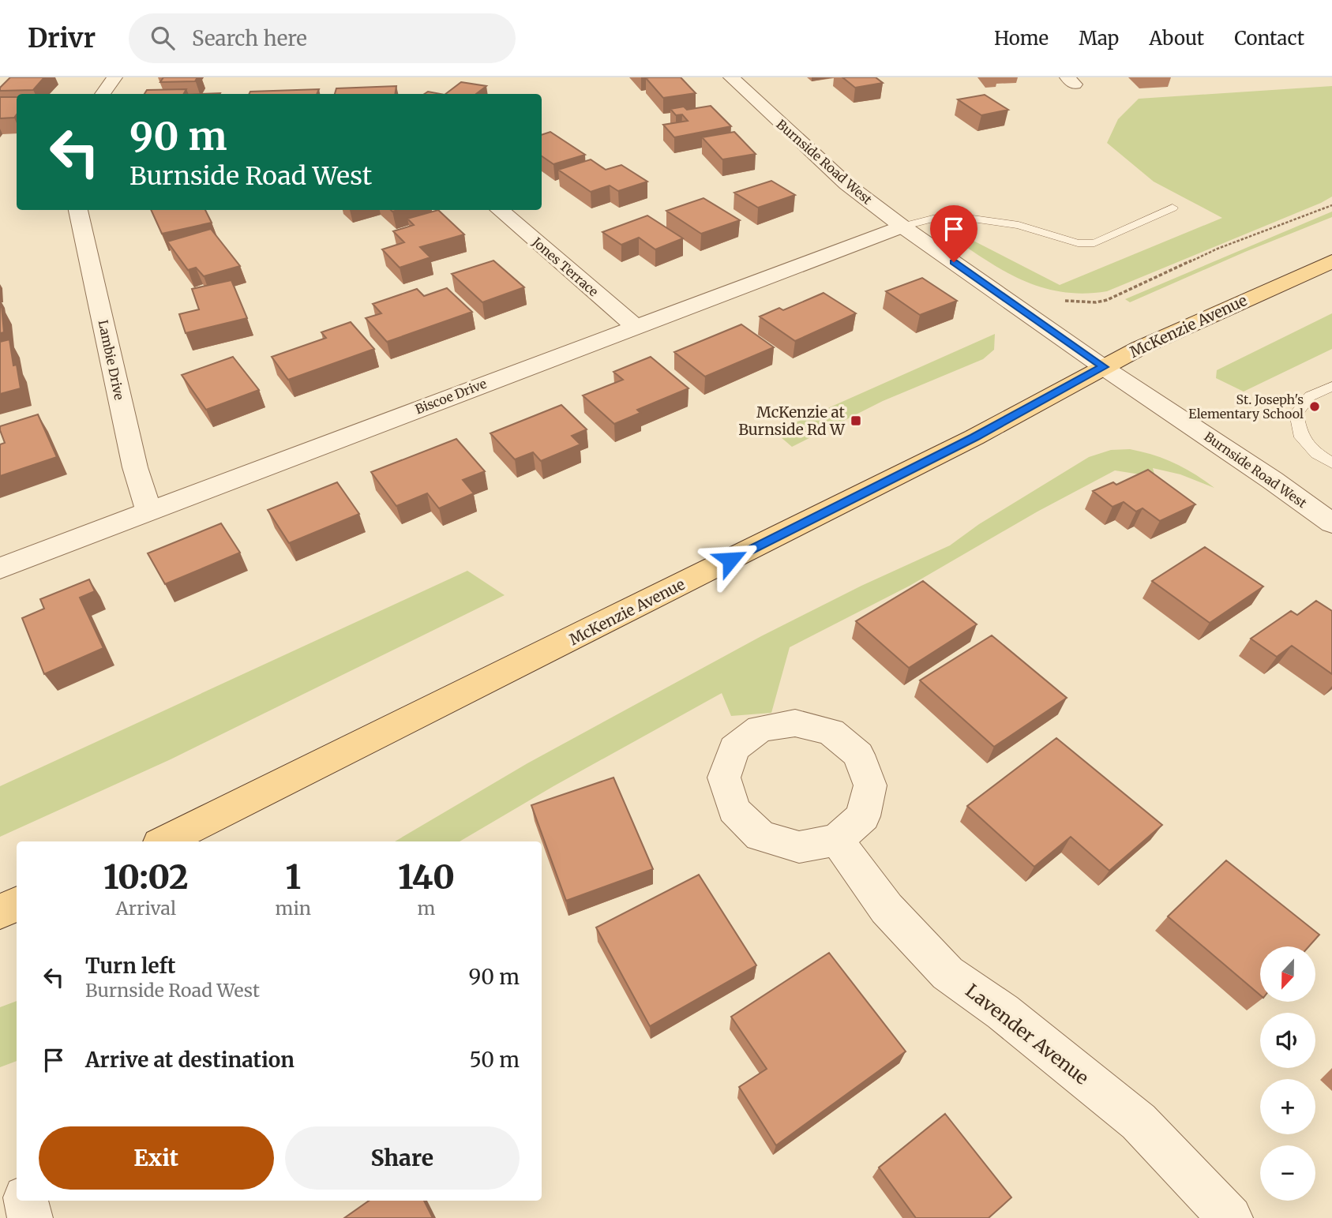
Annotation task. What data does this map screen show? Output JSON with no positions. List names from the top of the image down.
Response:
{
  "streets": {
    "main road": ["McKenzie Avenue"],
    "street": [
      "Burnside Road West",
      "Jones Terrace",
      "Lambie Drive",
      "Biscoe Drive",
      "Lavender Avenue"
    ]
  },
  "crossings": [
    ["Burnside Road West", "McKenzie Avenue"],
    ["Burnside Road West", "Biscoe Drive"],
    ["Jones Terrace", "Biscoe Drive"],
    ["Lambie Drive", "Biscoe Drive"]
  ],
  "places": {
    "other": ["St. Joseph's Elementary School"],
    "transit": ["McKenzie at Burnside Rd W"]
  },
  "north": "bottom",
  "page": {
    "header": "Drivr",
    "search": "Search here",
    "nav": [
      "Home",
      "Map",
      "About",
      "Contact"
    ],
    "turn": ["90 m", "Burnside Road West"],
    "eta": [
      "10:02",
      "Arrival",
      "1",
      "min",
      "140",
      "m"
    ],
    "list": [
      {
        "name": "Turn left",
        "note": "Burnside Road West",
        "value": "90 m"
      },
      {
        "name": "Arrive at destination",
        "value": "50 m"
      }
    ],
    "map_buttons": ["+", "−"],
    "buttons": ["Exit", "Share"]
  }
}
